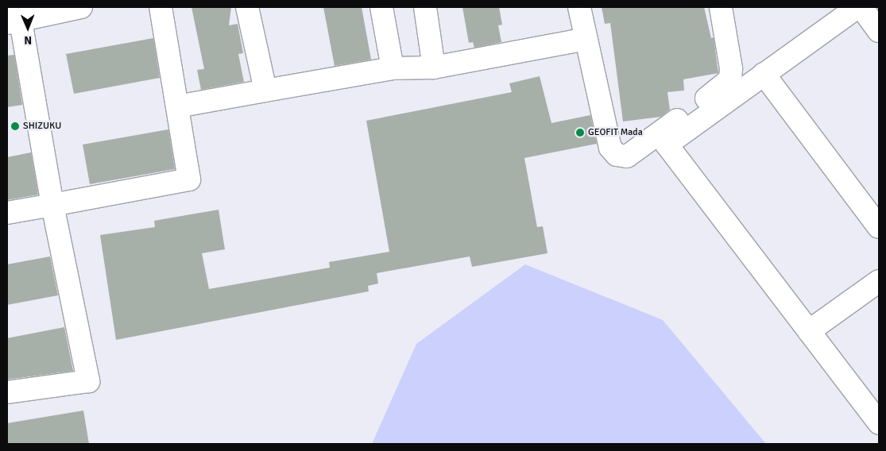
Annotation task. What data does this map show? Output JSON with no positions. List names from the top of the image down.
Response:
{
  "places": ["SHIZUKU", "GEOFIT Mada"],
  "north": "bottom"
}
